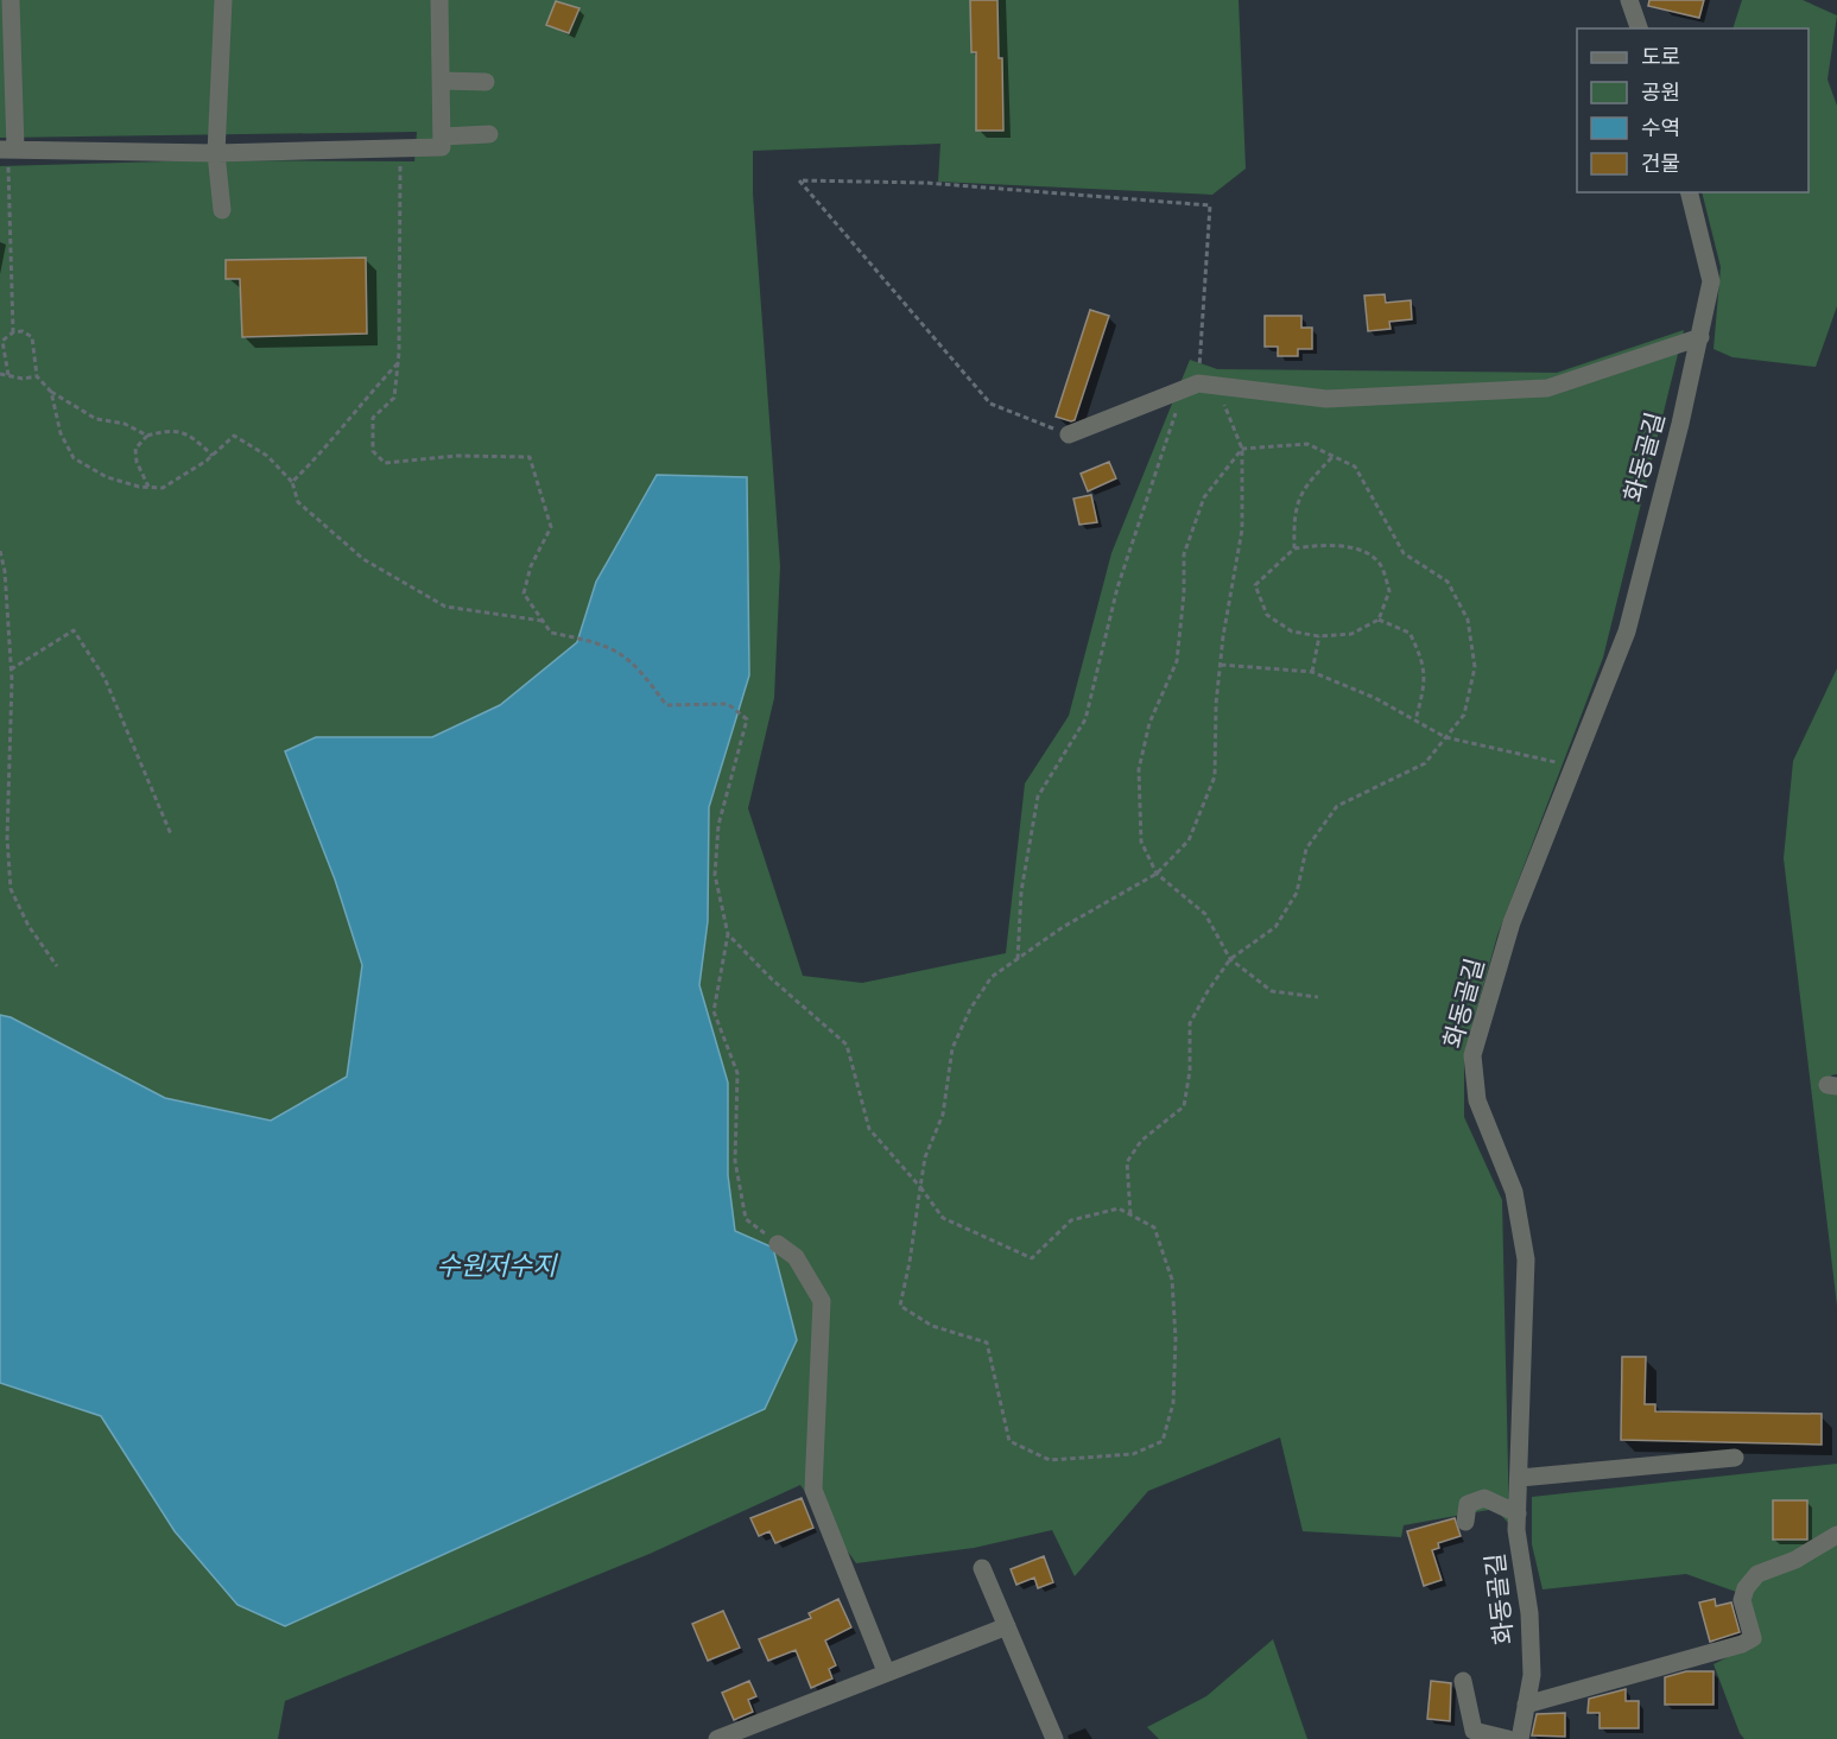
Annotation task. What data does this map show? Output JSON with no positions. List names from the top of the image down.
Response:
{
  "streets": {
    "street": ["화동골길"]
  },
  "water": ["수원저수지"],
  "legend": [
    "도로",
    "공원",
    "수역",
    "건물"
  ]
}
